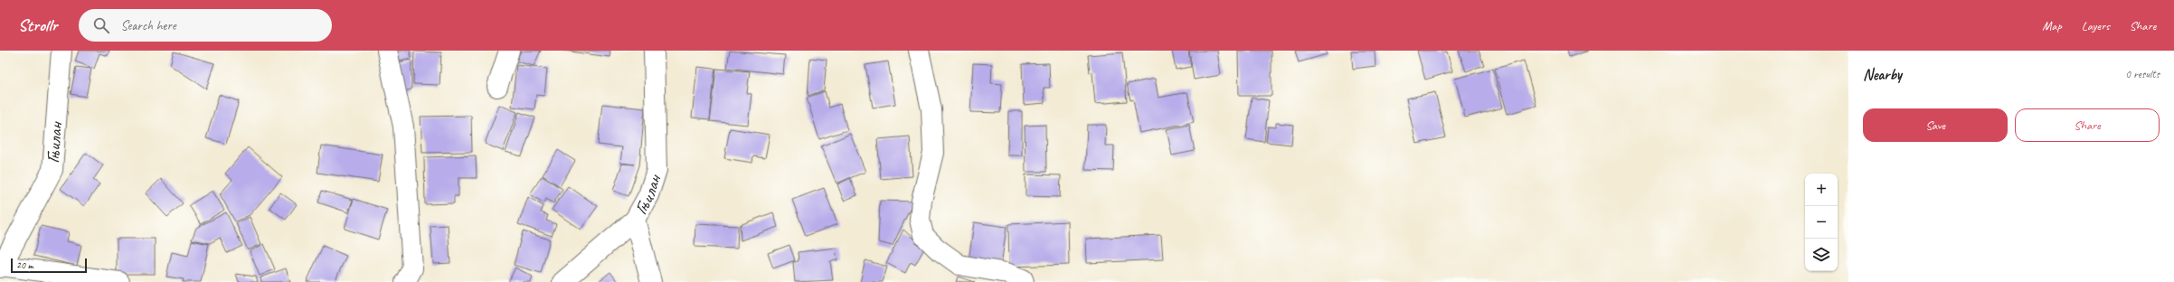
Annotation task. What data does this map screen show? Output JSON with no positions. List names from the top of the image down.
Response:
{
  "streets": {
    "street": ["Гњилан"]
  },
  "scale_bar": "20 m",
  "page": {
    "header": "Strollr",
    "search": "Search here",
    "nav": ["Map", "Layers", "Share"],
    "heading": ["Nearby", "0 results"],
    "buttons": ["Save", "Share"],
    "map_buttons": ["+", "−"],
    "scale": "20 m"
  }
}
